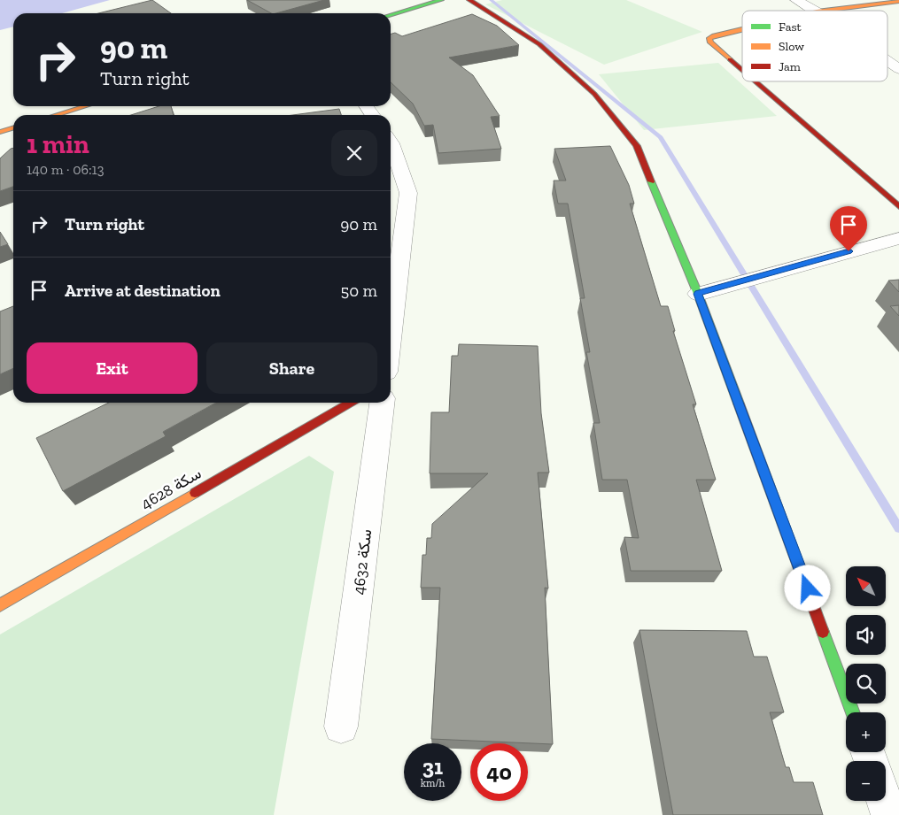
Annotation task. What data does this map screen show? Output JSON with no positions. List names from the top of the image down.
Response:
{
  "streets": {
    "street": ["سكة 4628", "سكة 4632"]
  },
  "legend": ["Fast", "Slow", "Jam"],
  "north": "top left",
  "page": {
    "turn": ["90 m", "Turn right"],
    "heading": ["1 min", "140 m · 06:13"],
    "list": [
      {
        "name": "Turn right",
        "value": "90 m"
      },
      {
        "name": "Arrive at destination",
        "value": "50 m"
      }
    ],
    "buttons": ["Exit", "Share"],
    "map_buttons": ["+", "−"],
    "speed": "31 km/h",
    "limit": "40"
  }
}
